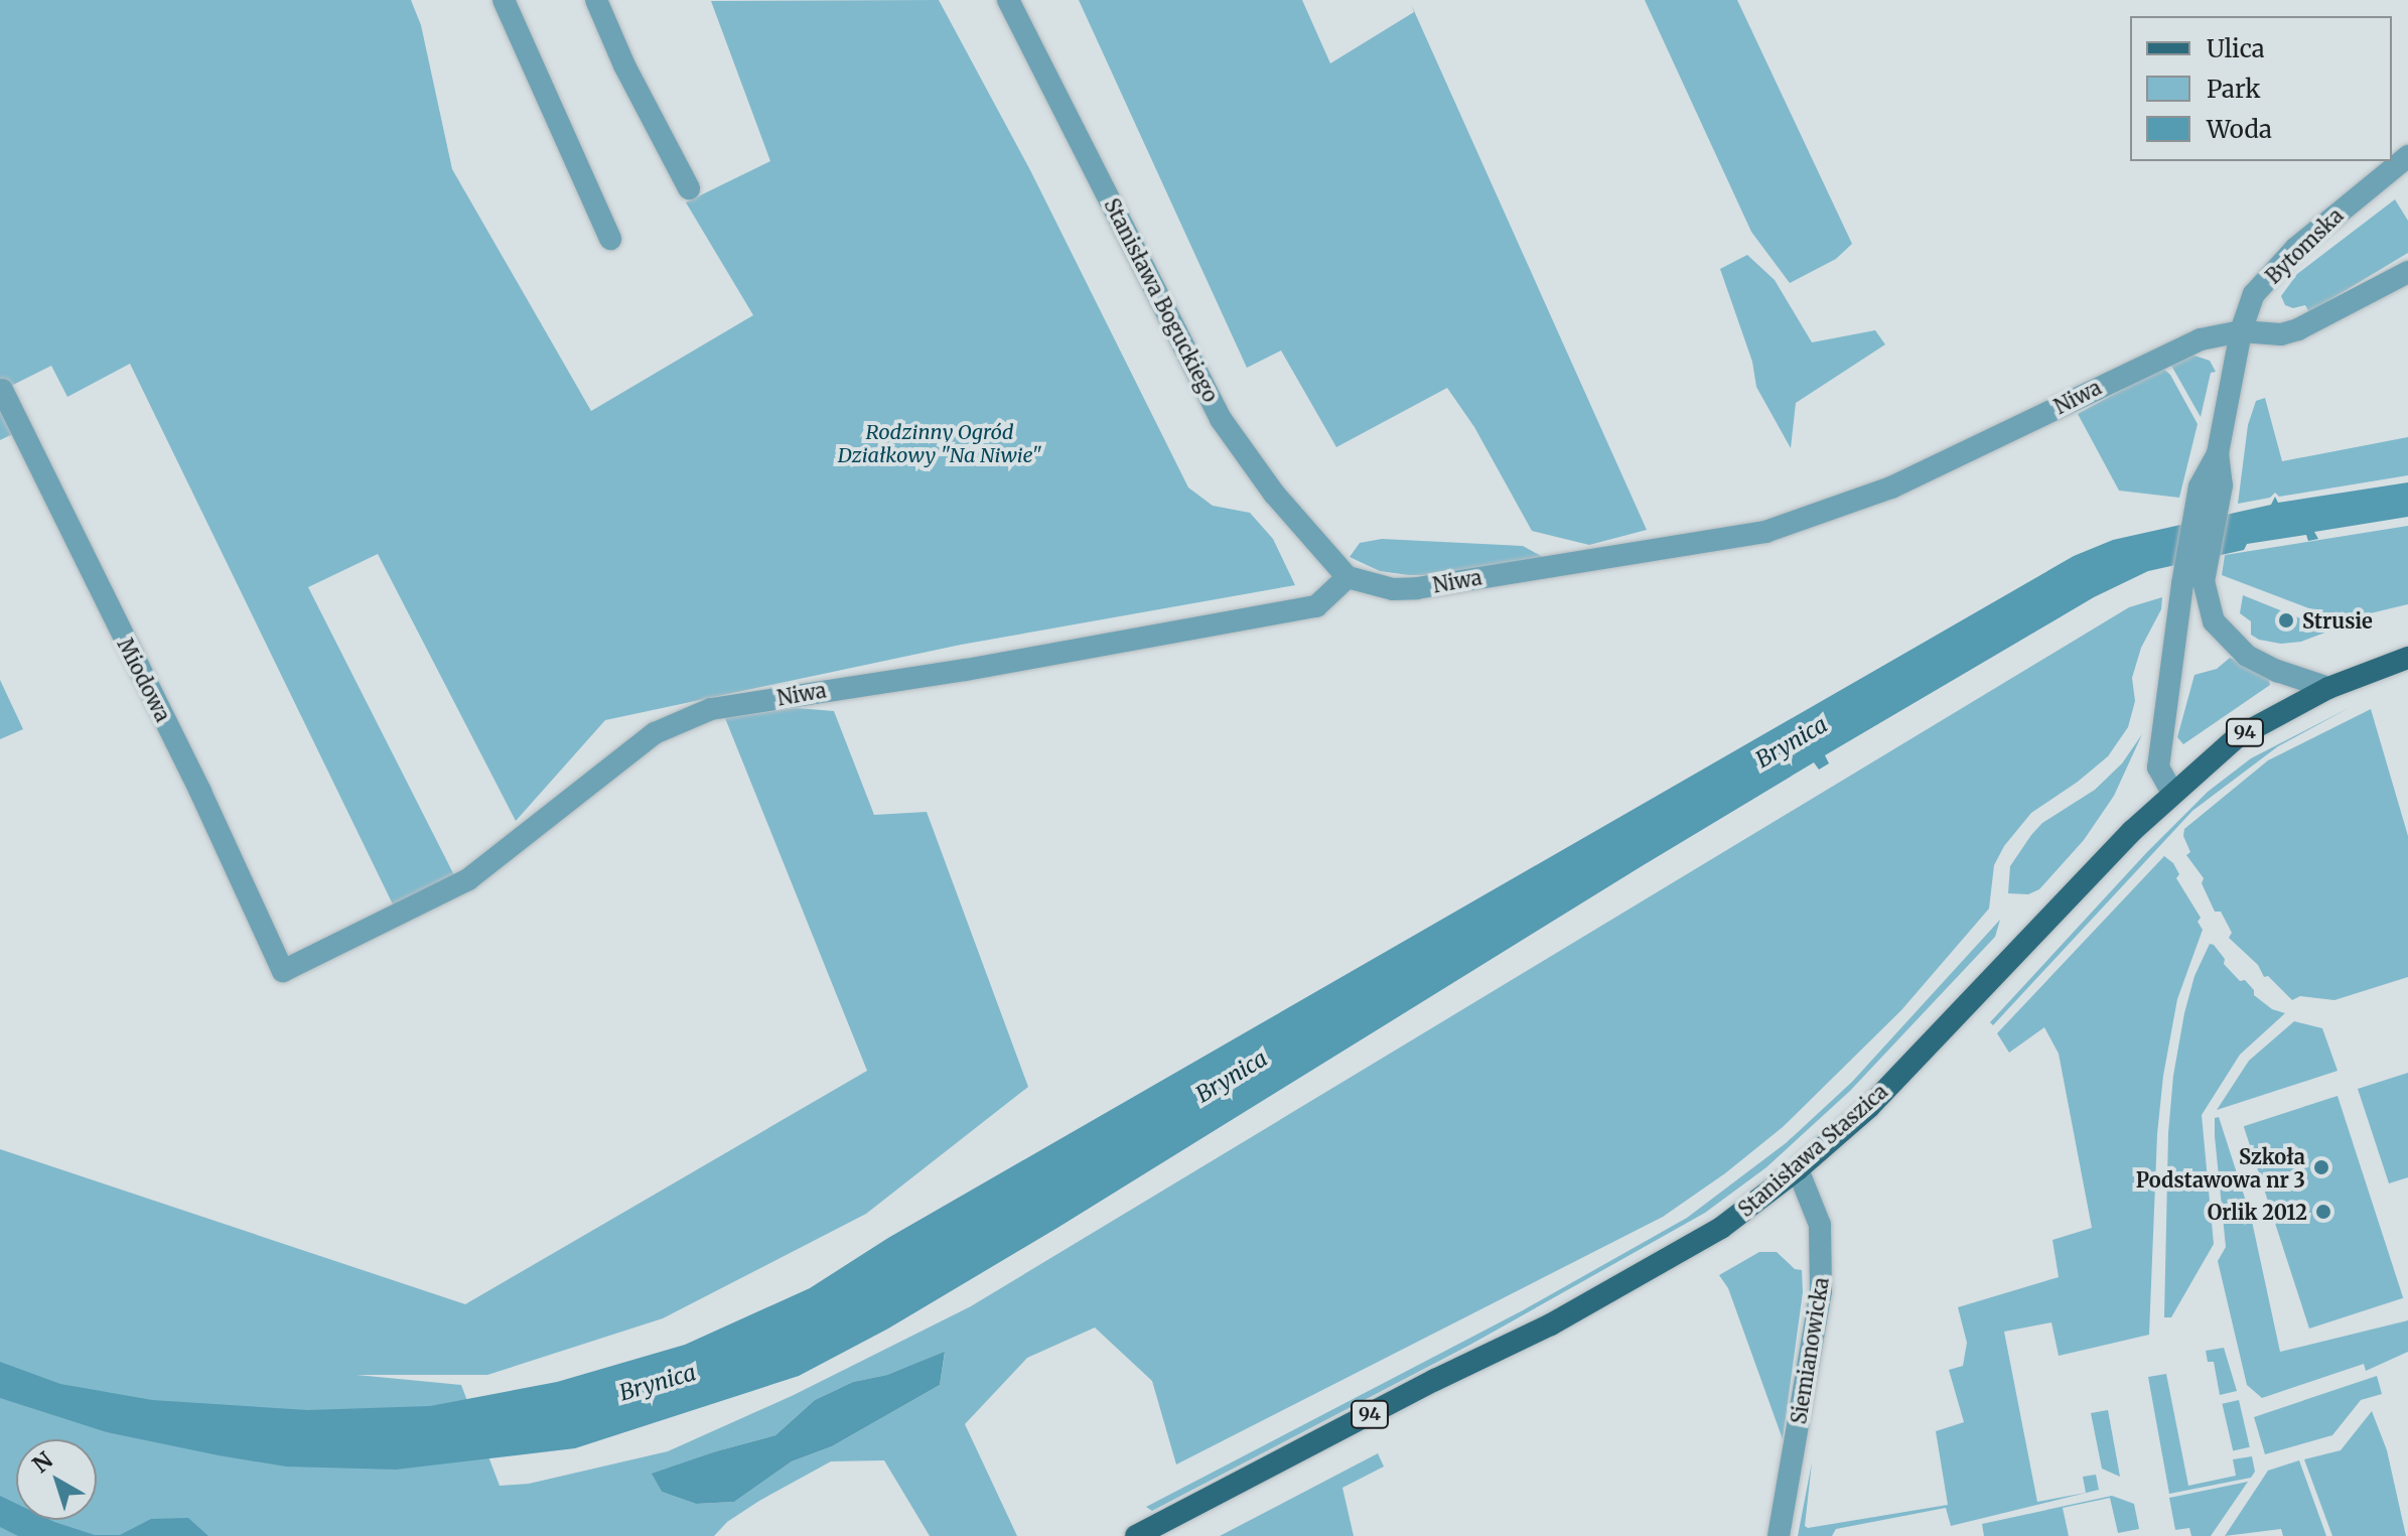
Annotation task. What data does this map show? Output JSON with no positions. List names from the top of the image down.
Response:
{
  "streets": {
    "main road": ["94", "Stanisława Staszica"],
    "street": [
      "Bytomska",
      "Stanisława Boguckiego",
      "Niwa",
      "Miodowa",
      "Siemianowicka"
    ]
  },
  "crossings": [
    ["Bytomska", "Niwa"],
    ["Bytomska", "Stanisława Staszica"],
    ["Stanisława Boguckiego", "Niwa"],
    ["Niwa", "Miodowa"],
    ["Stanisława Staszica", "Siemianowicka"]
  ],
  "water": ["Brynica"],
  "parks": ["Rodzinny Ogród Działkowy \"Na Niwie\""],
  "places": ["Strusie", "Szkoła Podstawowa nr 3", "Orlik 2012"],
  "legend": ["Ulica", "Park", "Woda"],
  "north": "top left"
}
